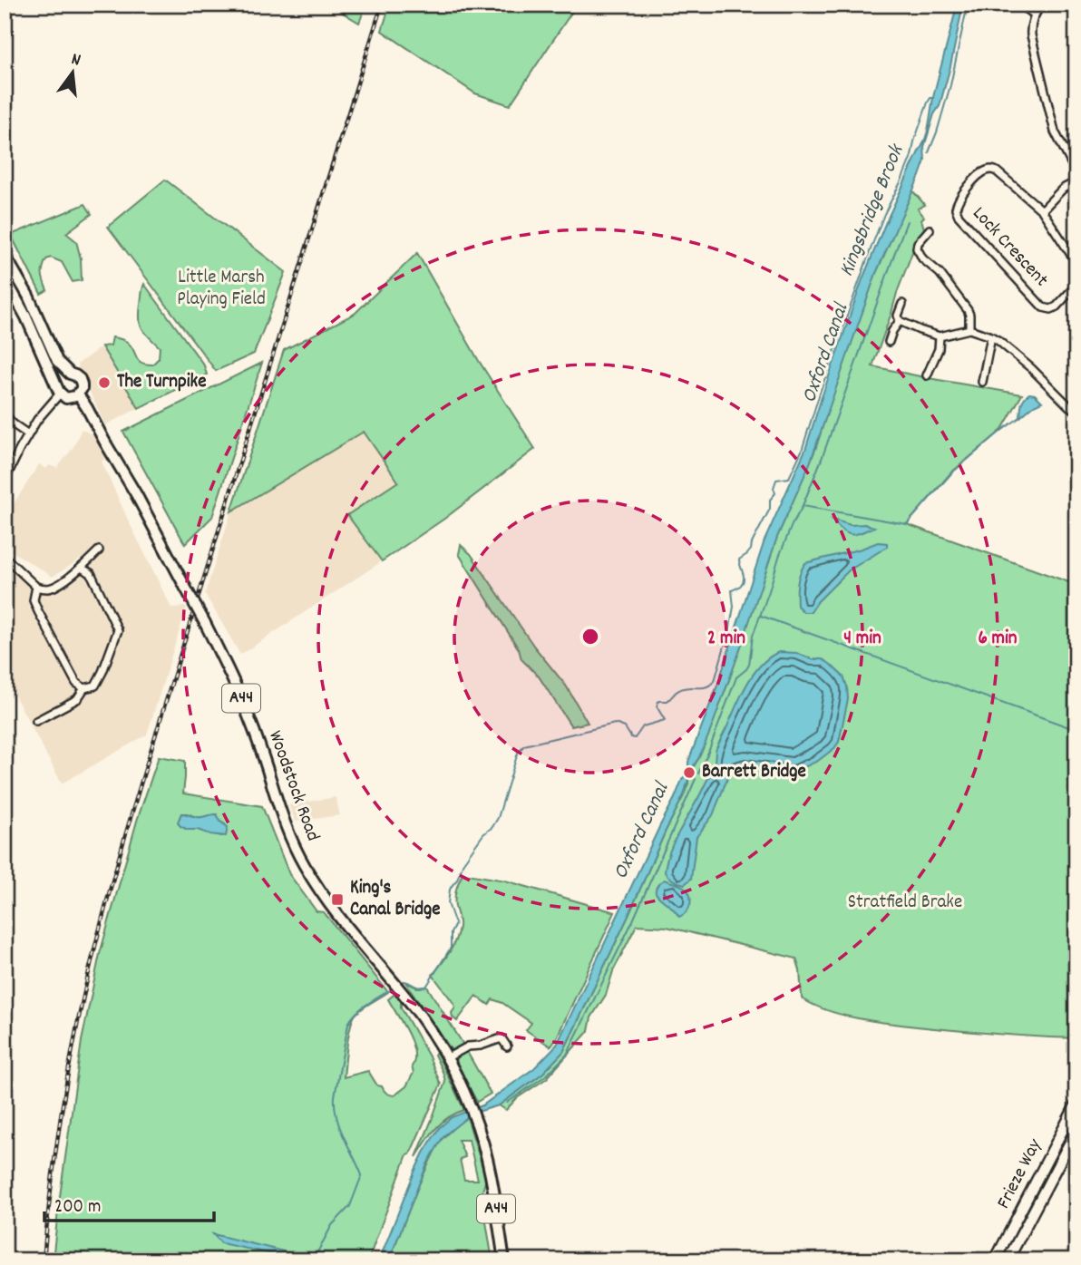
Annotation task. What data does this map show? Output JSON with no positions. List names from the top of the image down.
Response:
{
  "streets": {
    "highway": ["A44", "Woodstock Road"],
    "main road": ["Frieze Way"],
    "street": ["Lock Crescent"]
  },
  "crossings": [
    ["A44", "Woodstock Road"]
  ],
  "water": ["Kingsbridge Brook", "Oxford Canal"],
  "parks": ["Little Marsh Playing Field", "Stratfield Brake"],
  "places": {
    "other": ["The Turnpike", "Barrett Bridge"],
    "transit": ["King's Canal Bridge"]
  },
  "scale_bar": "200 m",
  "north": "top",
  "rings": ["2 min", "4 min", "6 min"]
}
